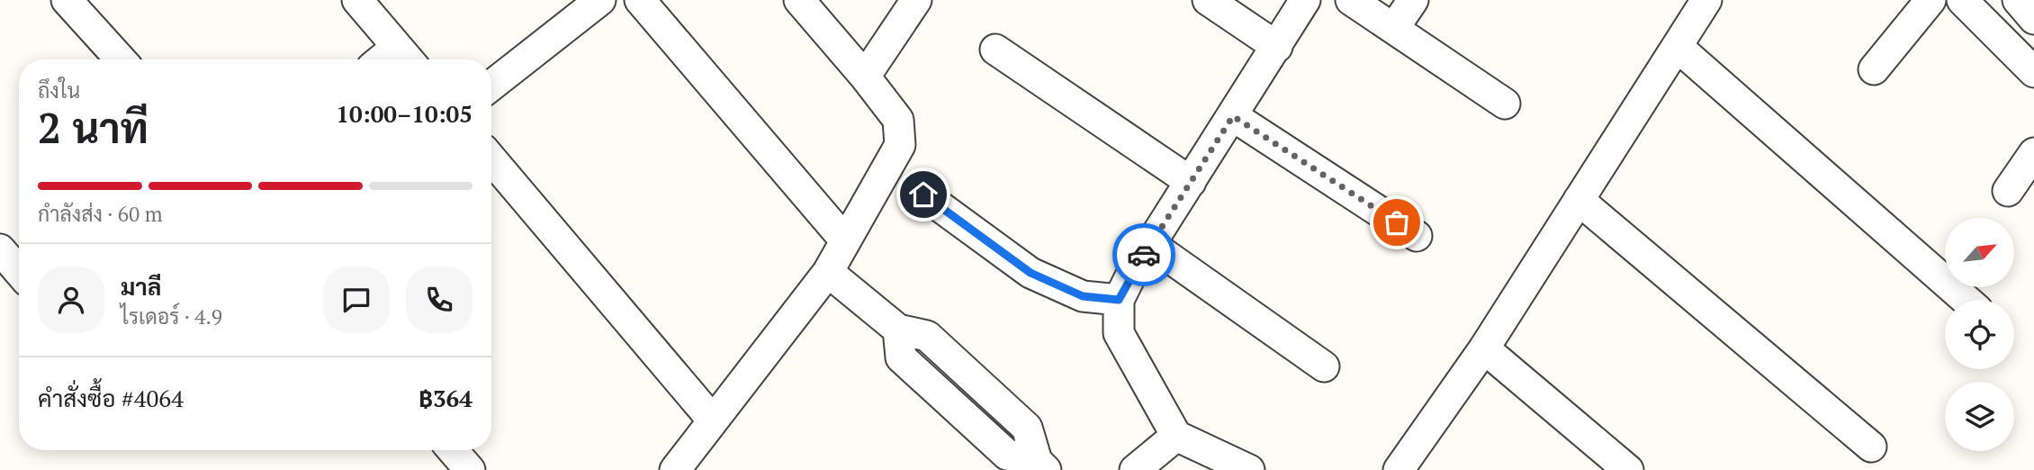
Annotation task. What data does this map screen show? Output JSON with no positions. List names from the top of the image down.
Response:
{
  "north": "top right",
  "page": {
    "heading": ["2 นาที", "ถึงใน", "10:00–10:05"],
    "panel": [
      "มาลี",
      "ไรเดอร์ · 4.9",
      "คำสั่งซื้อ #4064",
      "฿364"
    ],
    "bar": "กำลังส่ง · 60 m"
  }
}
